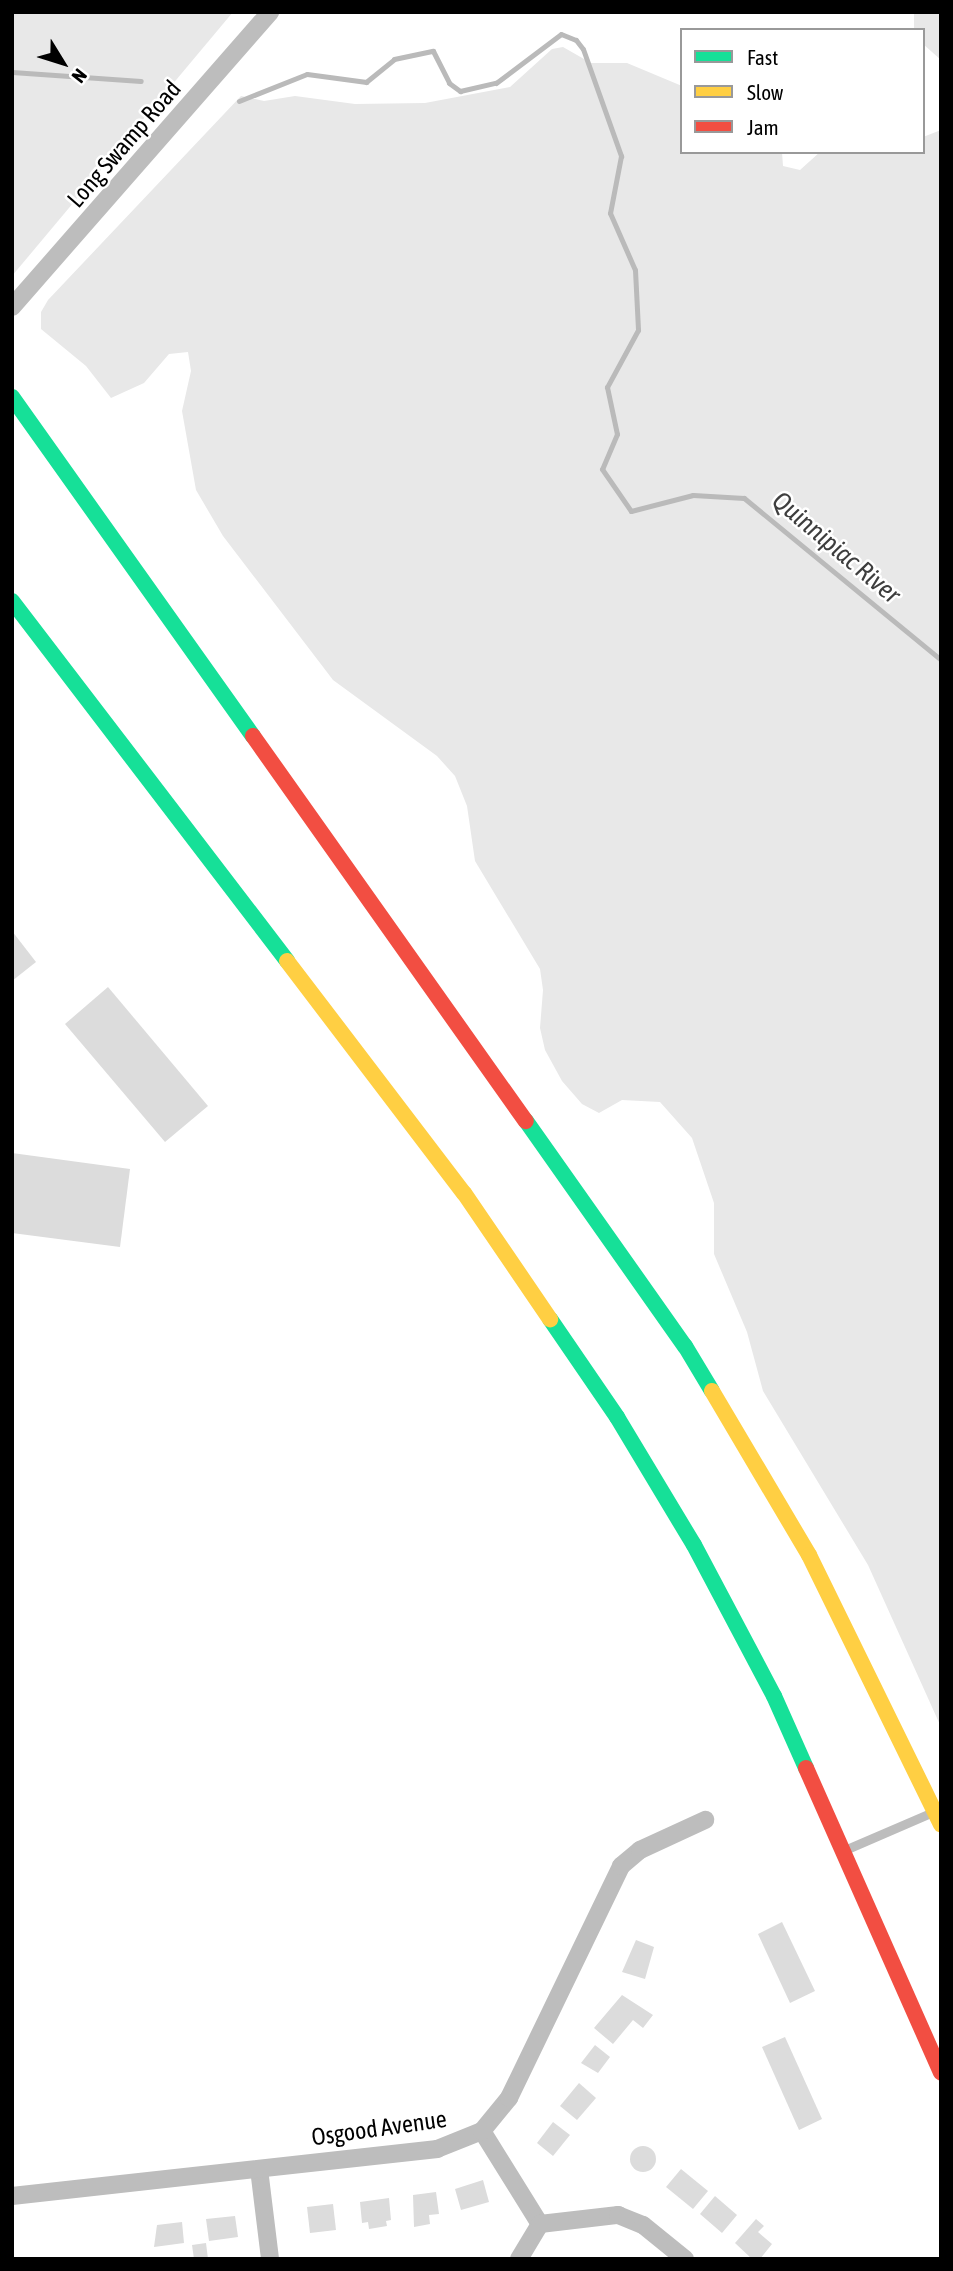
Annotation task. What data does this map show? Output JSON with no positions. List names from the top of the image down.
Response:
{
  "streets": {
    "street": ["Long Swamp Road", "Osgood Avenue"]
  },
  "water": ["Quinnipiac River"],
  "legend": ["Fast", "Slow", "Jam"],
  "north": "bottom right"
}
